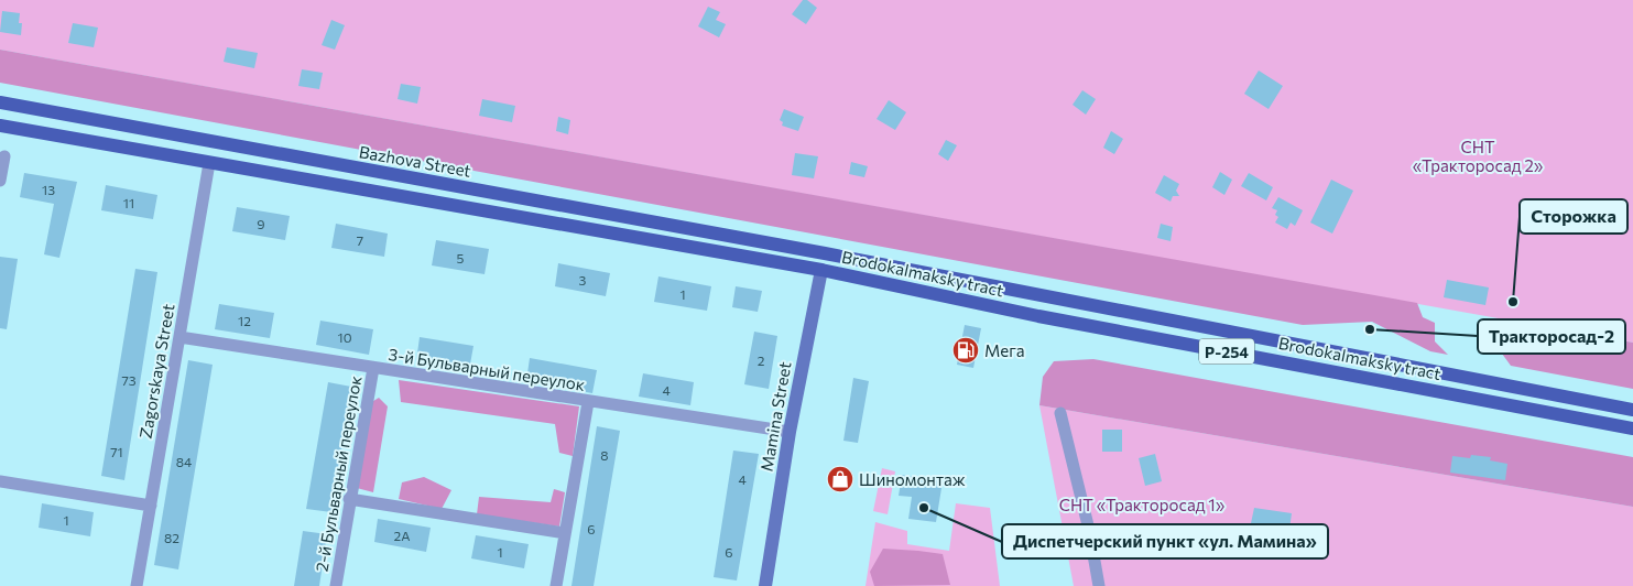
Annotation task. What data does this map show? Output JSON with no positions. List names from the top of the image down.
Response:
{
  "streets": {
    "main road": [
      "Bazhova Street",
      "Brodokalmaksky tract",
      "Р-254",
      "Mamina Street"
    ],
    "street": ["3-й Бульварный переулок", "Zagorskaya Street", "2-й Бульварный переулок"]
  },
  "crossings": [
    ["Bazhova Street", "Brodokalmaksky tract"],
    ["Bazhova Street", "Mamina Street"],
    ["Brodokalmaksky tract", "Mamina Street"],
    ["3-й Бульварный переулок", "Zagorskaya Street"],
    ["3-й Бульварный переулок", "Mamina Street"],
    ["3-й Бульварный переулок", "2-й Бульварный переулок"]
  ],
  "parks": ["СНТ «Тракторосад 2»", "СНТ «Тракторосад 1»"],
  "places": {
    "other": ["Сторожка", "Тракторосад-2", "Диспетчерский пункт «ул. Мамина»"],
    "fuel station": ["Мега"],
    "shop": ["Шиномонтаж"]
  },
  "house_numbers": [
    "13",
    "11",
    "9",
    "7",
    "5",
    "3",
    "1",
    "12",
    "10",
    "2",
    "73",
    "4",
    "71",
    "8",
    "84",
    "4",
    "1",
    "6",
    "2А",
    "82",
    "1",
    "6"
  ]
}
